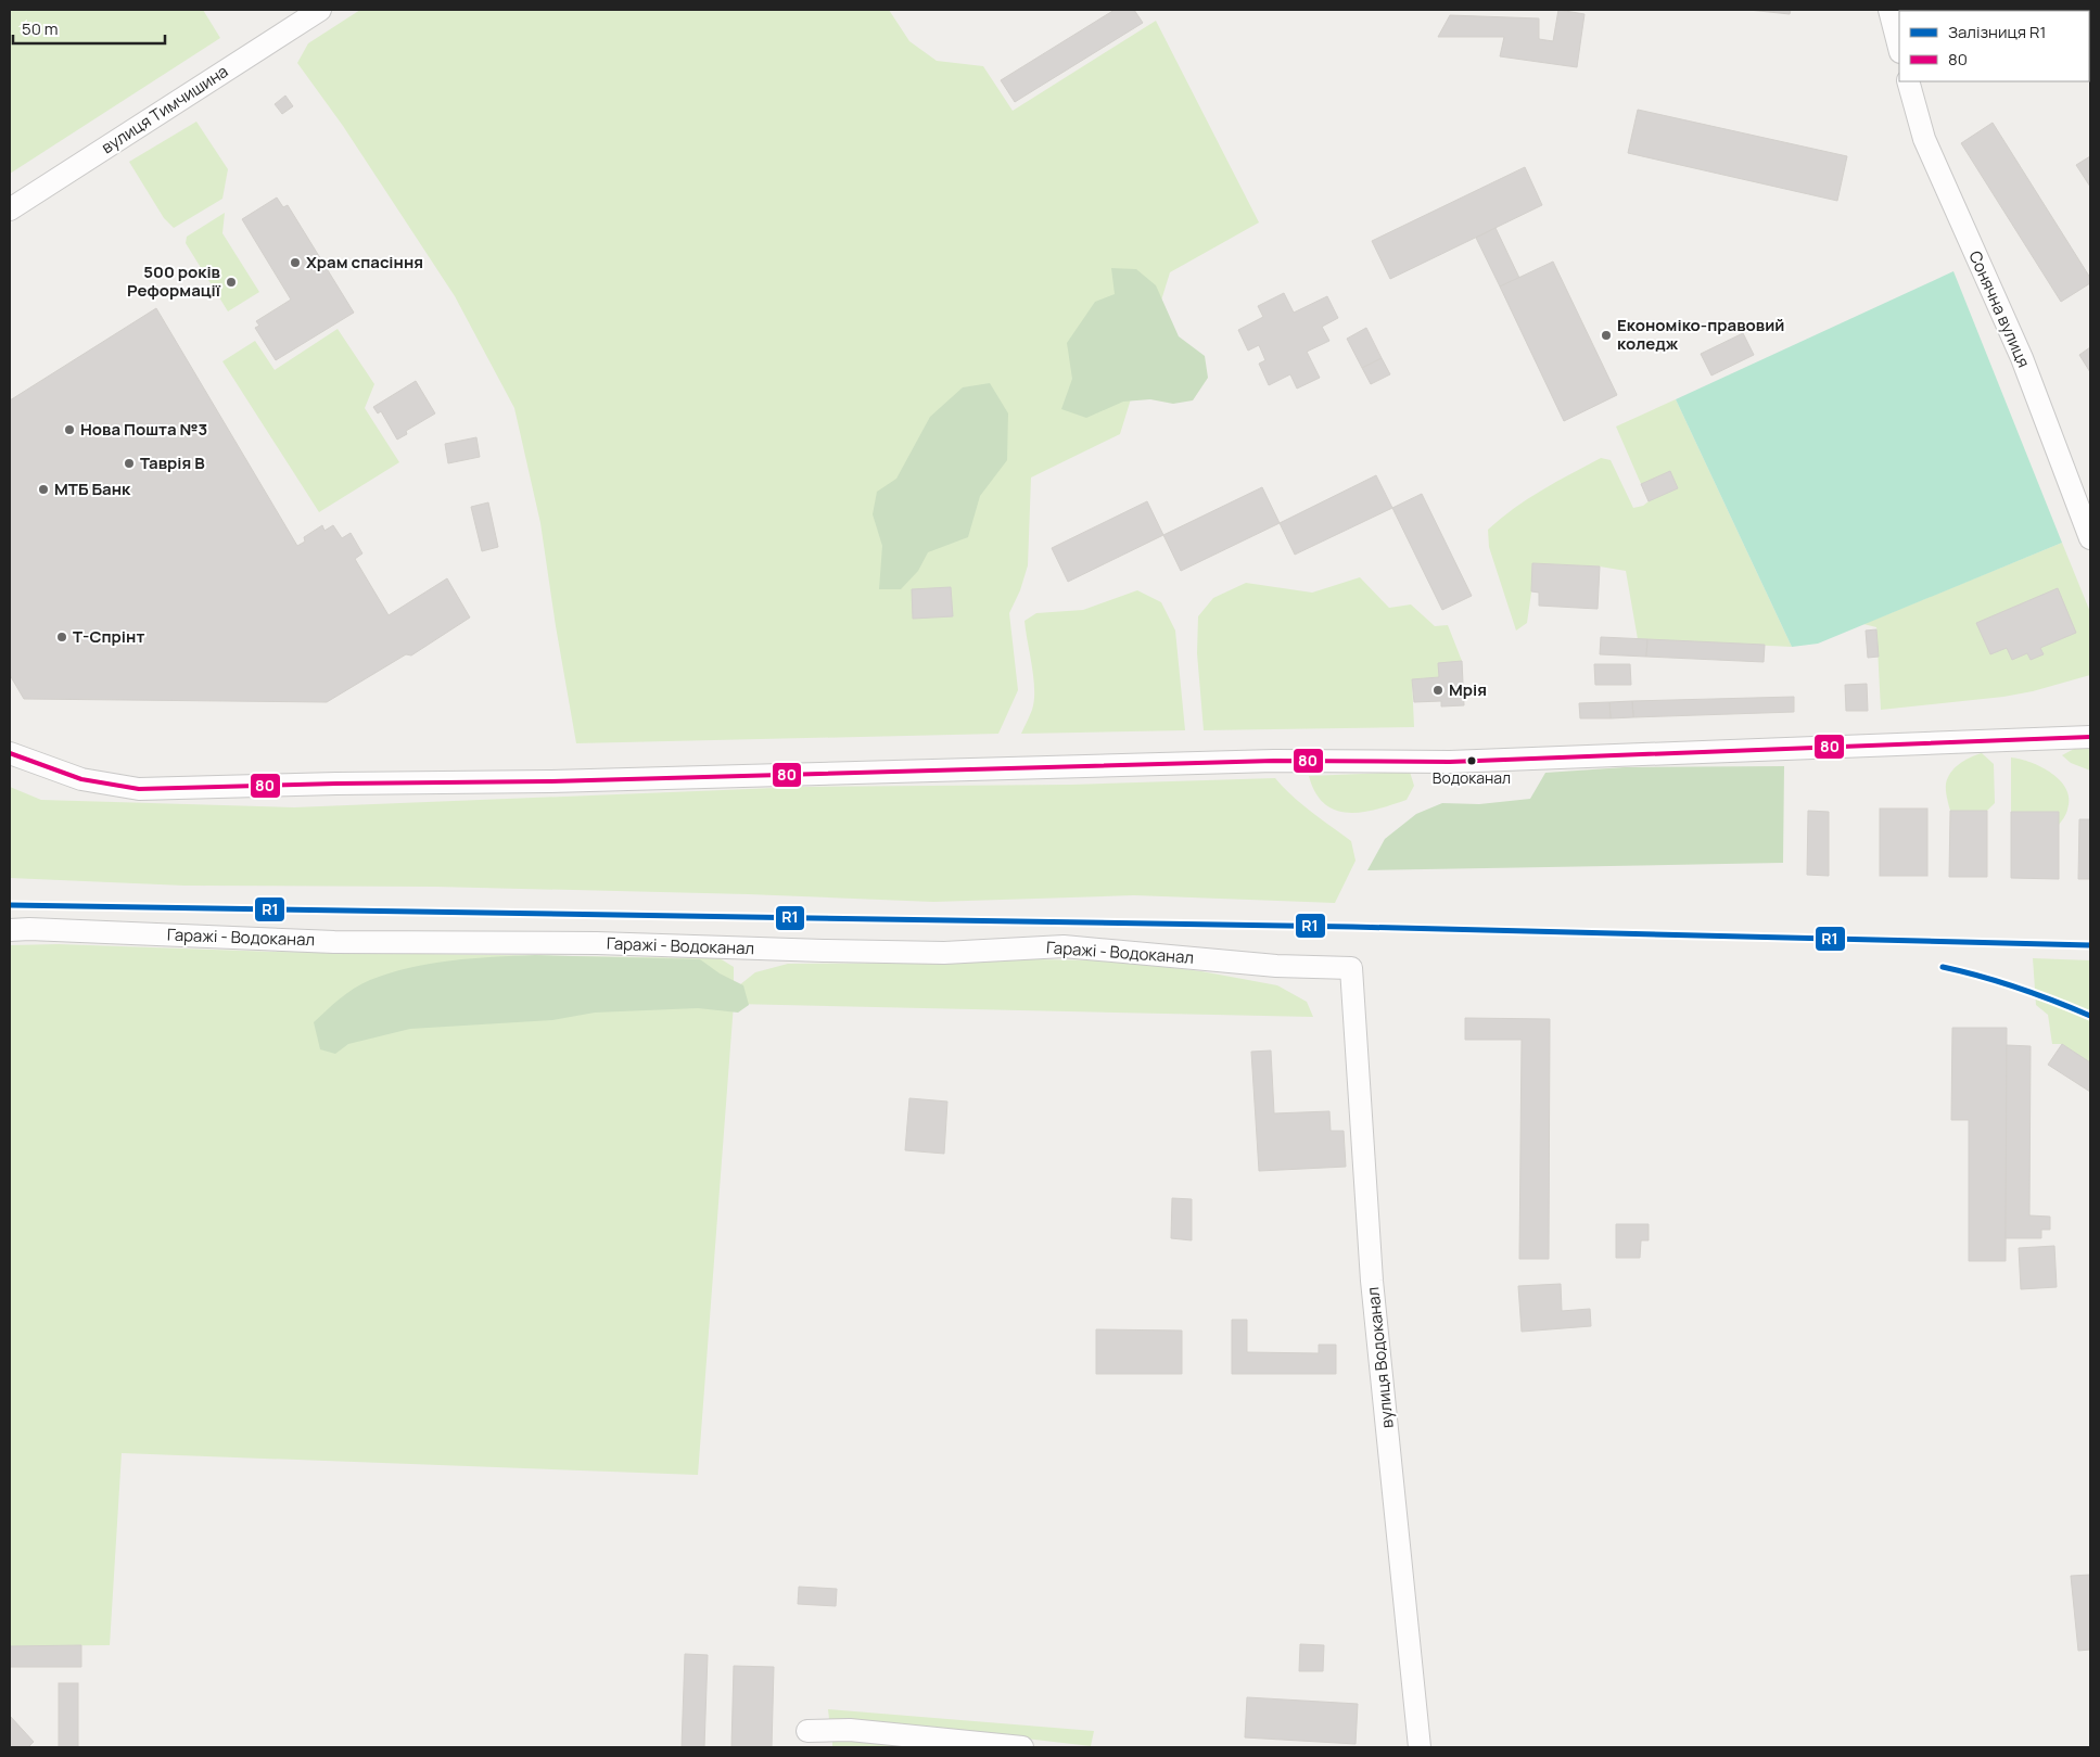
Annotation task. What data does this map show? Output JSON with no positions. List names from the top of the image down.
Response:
{
  "streets": {
    "street": [
      "вулиця Тимчишина",
      "Сонячна вулиця",
      "Гаражі - Водоканал",
      "вулиця Водоканал"
    ]
  },
  "crossings": [
    ["Гаражі - Водоканал", "вулиця Водоканал"]
  ],
  "places": [
    "Храм спасіння",
    "500 років Реформації",
    "Економіко-правовий коледж",
    "Нова Пошта №3",
    "Таврія В",
    "МТБ Банк",
    "Т-Спрінт",
    "Мрія",
    "Водоканал"
  ],
  "lines": ["transit line 80", "rail line R1"],
  "legend": ["Залізниця R1", "80"],
  "scale_bar": "50 m"
}
